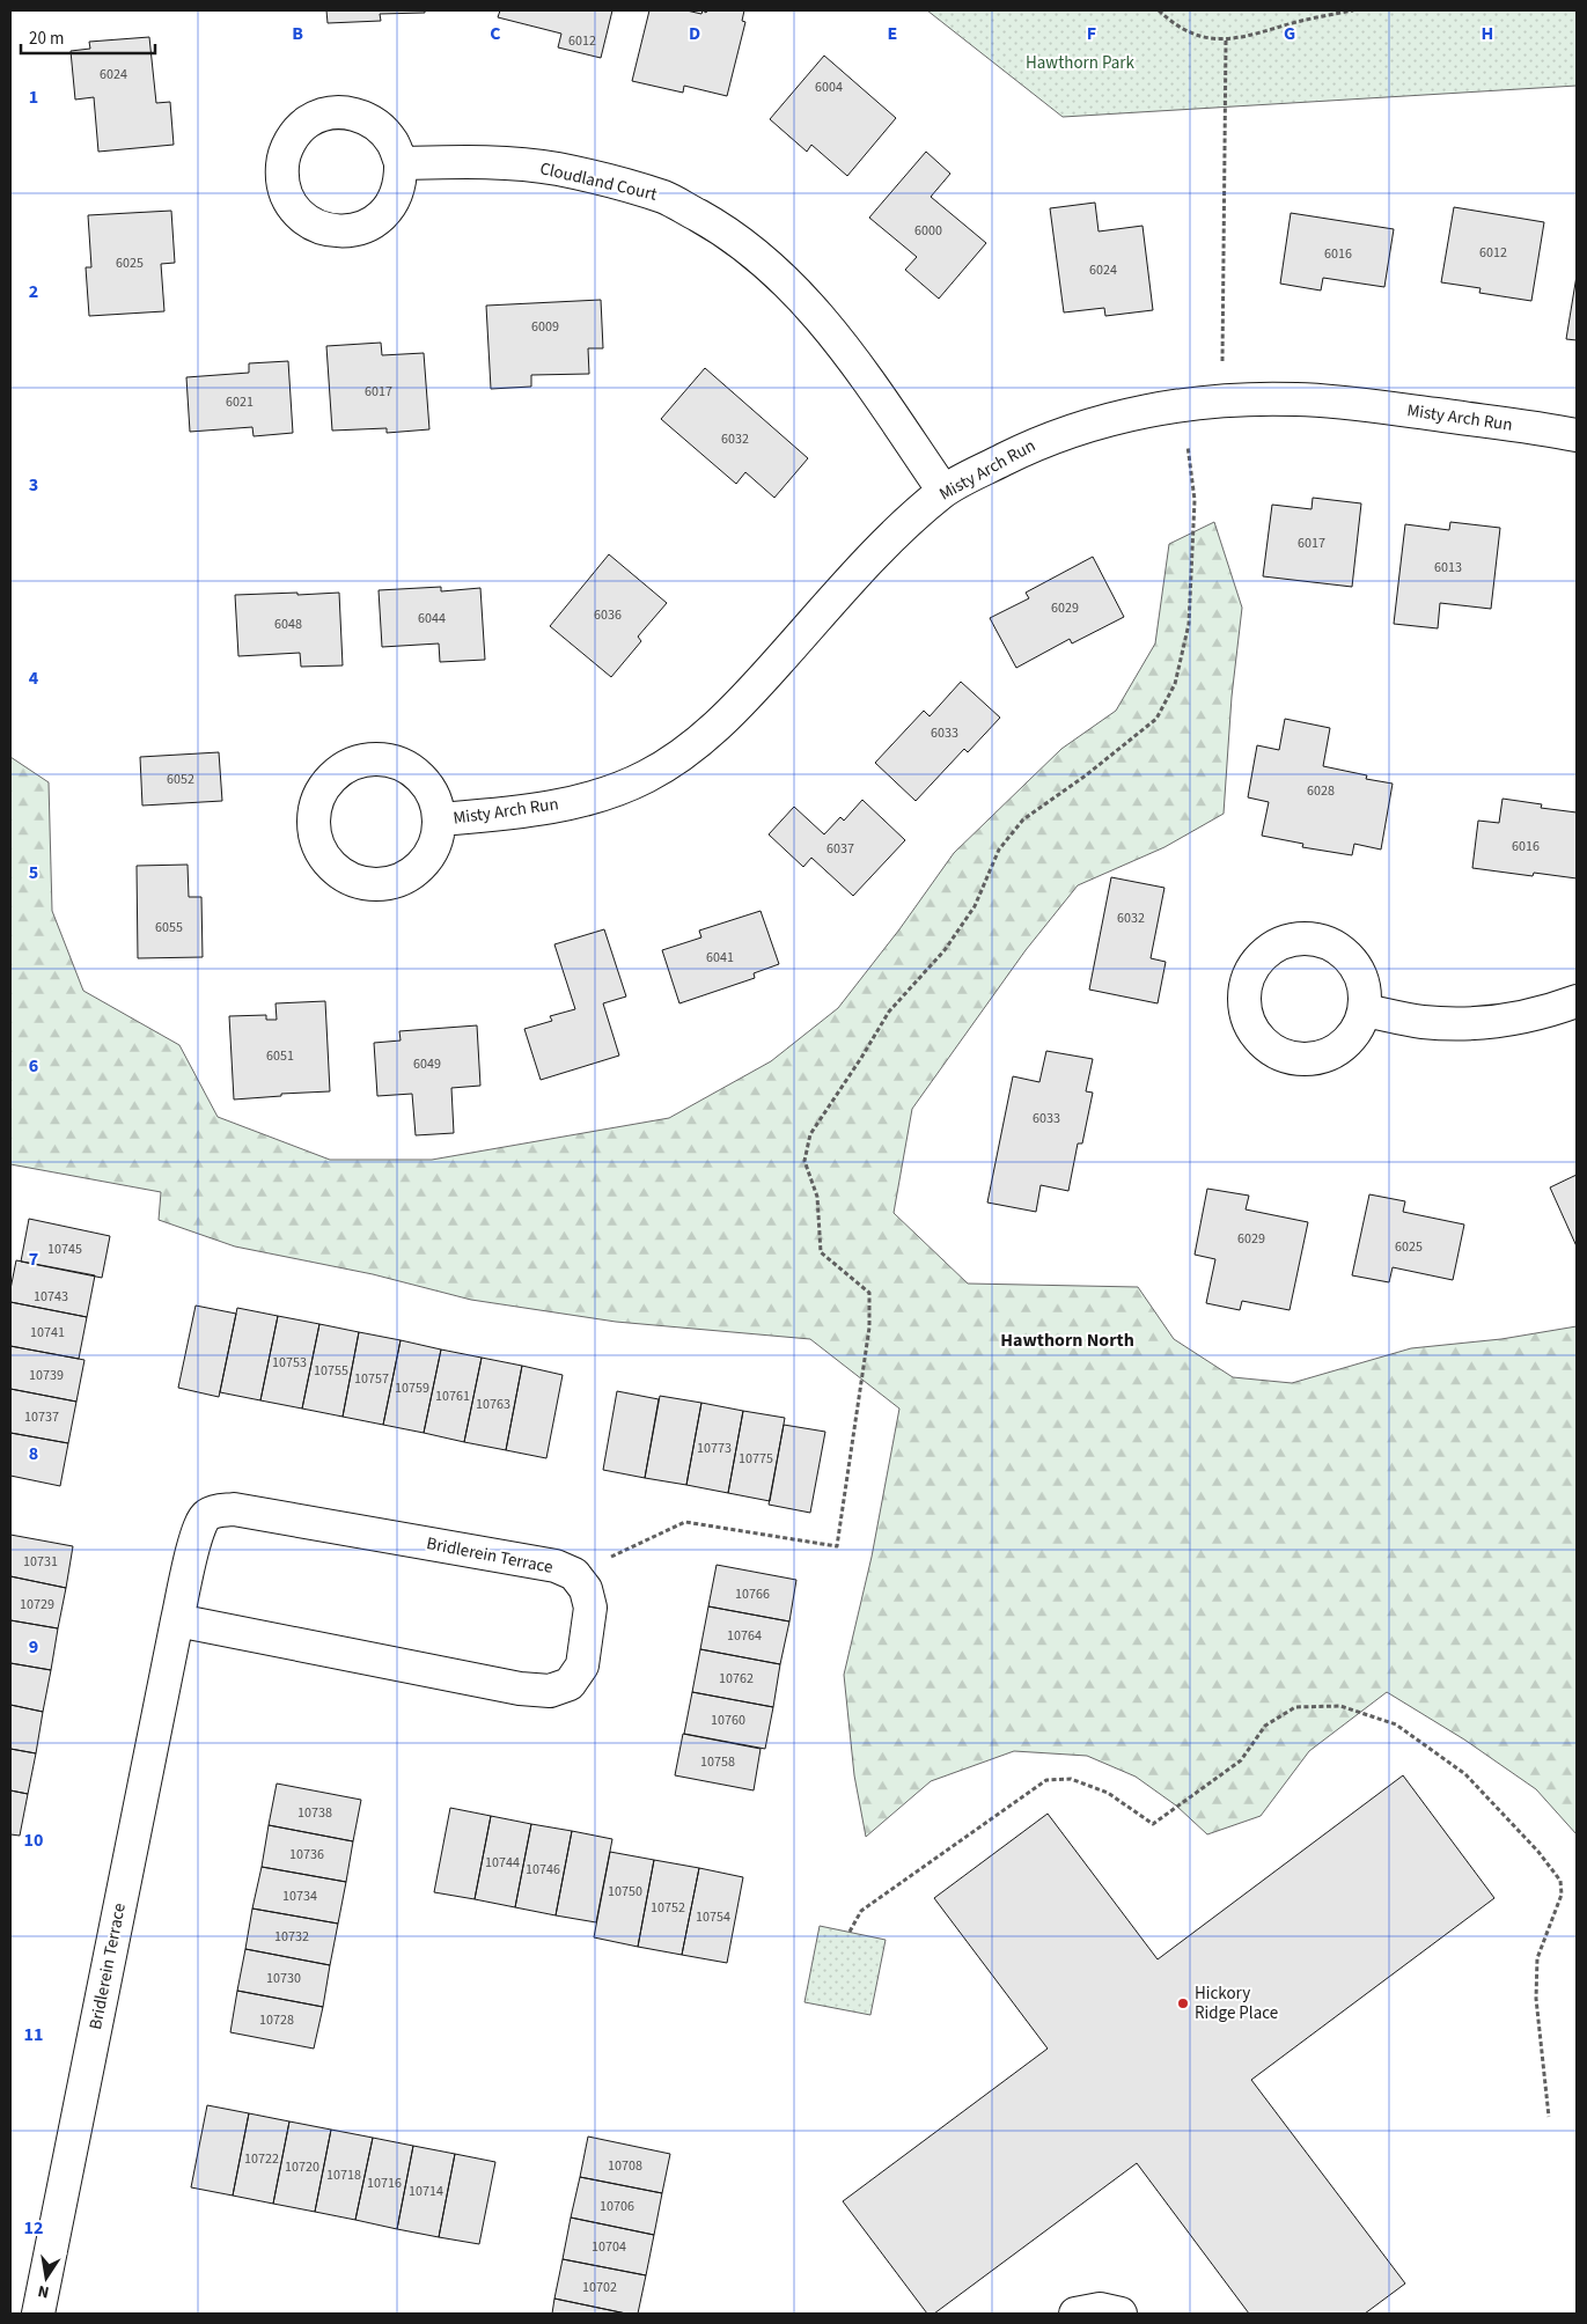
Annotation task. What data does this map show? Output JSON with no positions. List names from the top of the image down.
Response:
{
  "streets": {
    "street": ["Cloudland Court", "Misty Arch Run", "Bridlerein Terrace"]
  },
  "crossings": [
    ["Cloudland Court", "Misty Arch Run"]
  ],
  "districts": ["Hawthorn North"],
  "parks": ["Hawthorn Park"],
  "places": ["Hickory Ridge Place"],
  "house_numbers": [
    "6012",
    "6024",
    "6004",
    "6000",
    "6012",
    "6016",
    "6025",
    "6024",
    "6009",
    "6017",
    "6021",
    "6032",
    "6017",
    "6013",
    "6029",
    "6036",
    "6044",
    "6048",
    "6033",
    "6052",
    "6028",
    "6016",
    "6037",
    "6032",
    "6055",
    "6041",
    "6051",
    "6049",
    "6033",
    "6029",
    "6025",
    "10745",
    "10743",
    "10741",
    "10753",
    "10755",
    "10739",
    "10757",
    "10759",
    "10761",
    "10763",
    "10737",
    "10773",
    "10775",
    "10731",
    "10766",
    "10729",
    "10764",
    "10762",
    "10760",
    "10758",
    "10738",
    "10736",
    "10744",
    "10746",
    "10750",
    "10734",
    "10752",
    "10754",
    "10732",
    "10730",
    "10728",
    "10722",
    "10708",
    "10720",
    "10718",
    "10716",
    "10714",
    "10706",
    "10704",
    "10702"
  ],
  "scale_bar": "20 m",
  "north": "bottom",
  "grid": {
    "columns": [
      "B",
      "C",
      "D",
      "E",
      "F",
      "G",
      "H"
    ],
    "rows": [
      "1",
      "2",
      "3",
      "4",
      "5",
      "6",
      "7",
      "8",
      "9",
      "10",
      "11",
      "12"
    ]
  }
}
